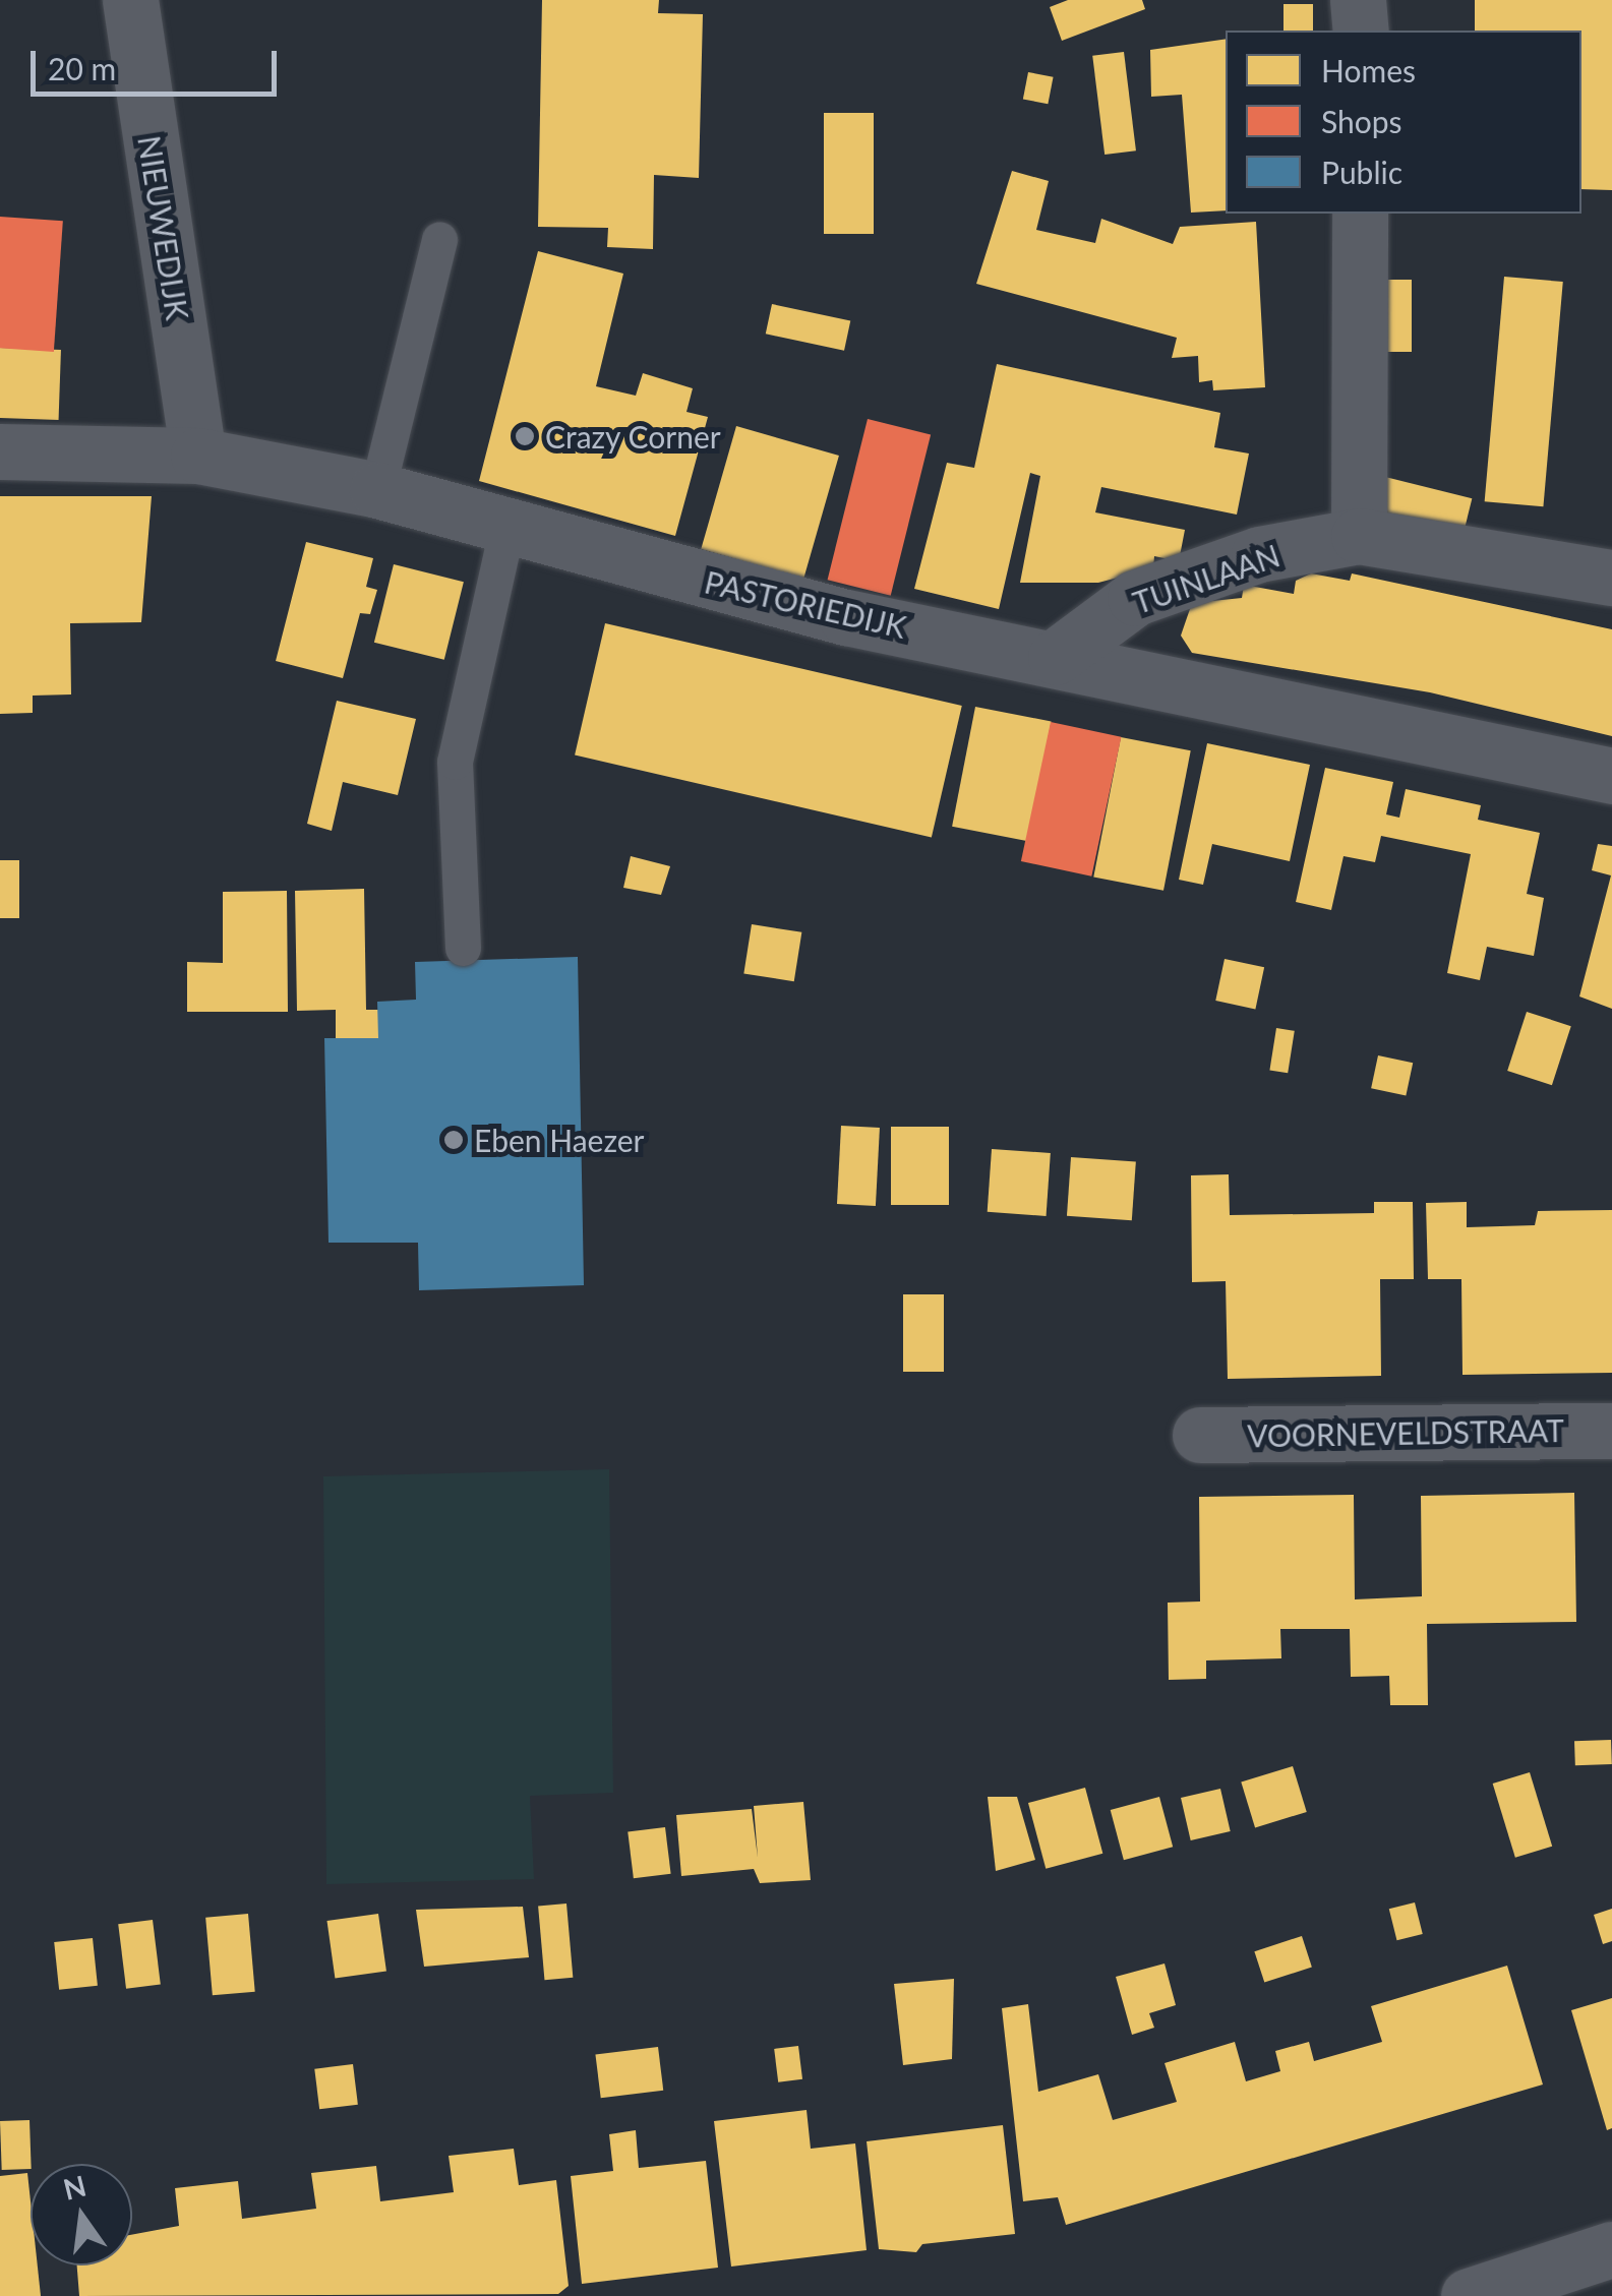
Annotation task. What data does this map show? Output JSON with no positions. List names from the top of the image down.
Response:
{
  "streets": {
    "street": [
      "NIEUWEDIJK",
      "TUINLAAN",
      "PASTORIEDIJK",
      "VOORNEVELDSTRAAT"
    ]
  },
  "crossings": [
    ["NIEUWEDIJK", "PASTORIEDIJK"],
    ["TUINLAAN", "PASTORIEDIJK"]
  ],
  "places": ["Crazy Corner", "Eben Haezer"],
  "legend": ["Homes", "Shops", "Public"],
  "scale_bar": "20 m",
  "north": "top"
}
